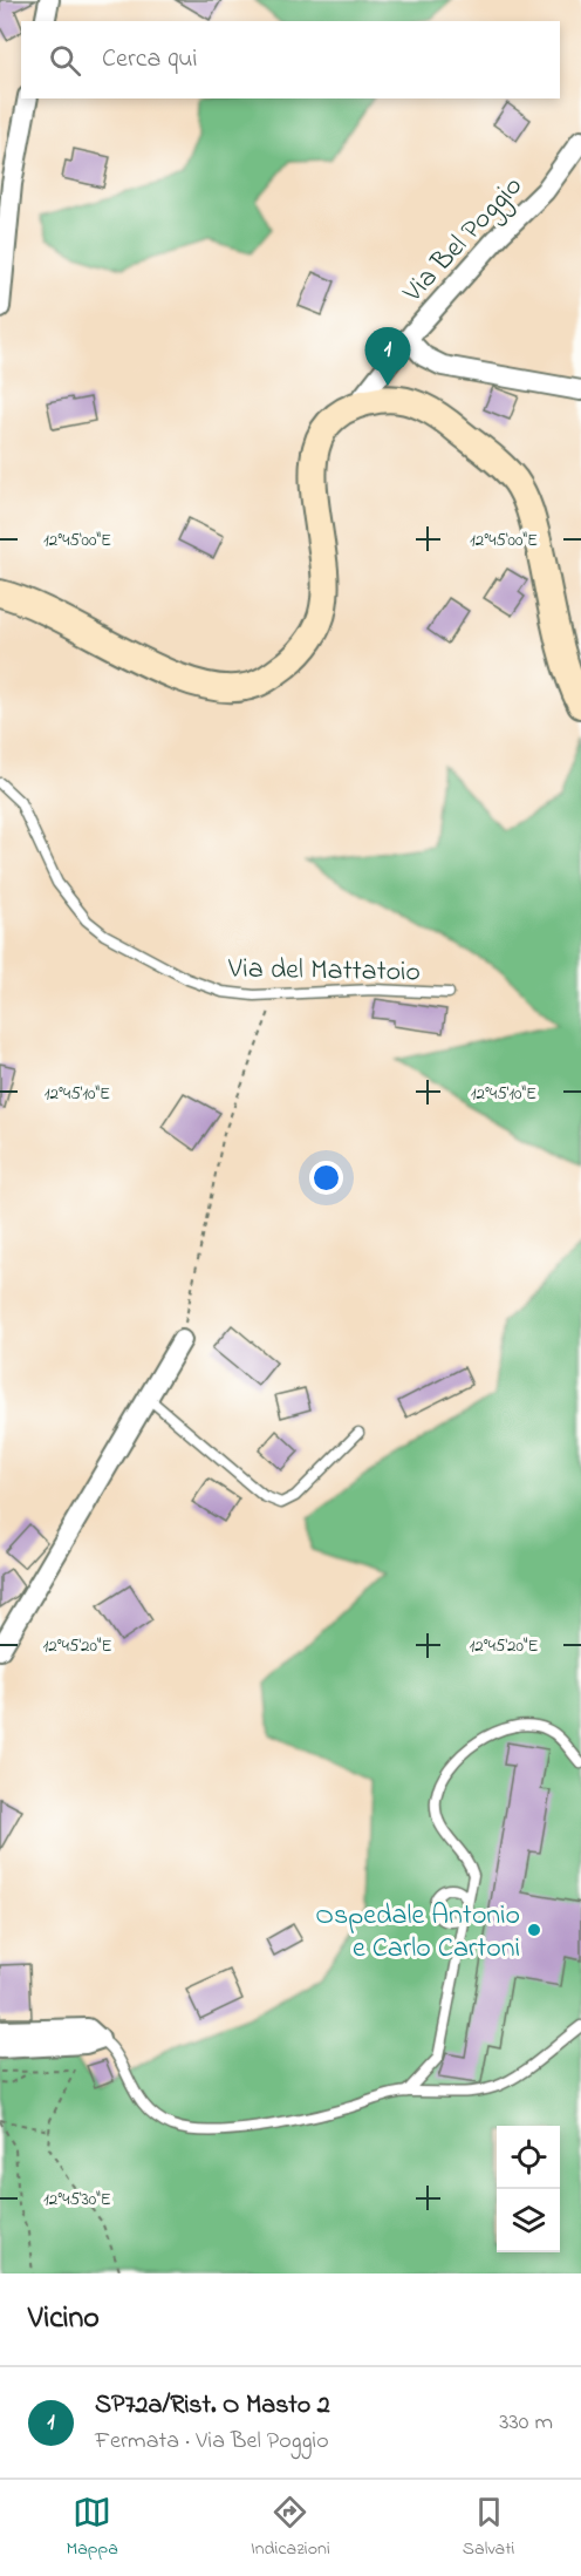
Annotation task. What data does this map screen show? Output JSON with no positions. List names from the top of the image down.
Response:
{
  "streets": {
    "street": ["Via Bel Poggio"],
    "lane": ["Via del Mattatoio"]
  },
  "places": ["Ospedale Antonio e Carlo Cartoni"],
  "page": {
    "search": "Cerca qui",
    "pins": "1",
    "heading": "Vicino",
    "list": [
      {
        "mark": "1",
        "name": "SP72a/Rist. O Masto 2",
        "note": "Fermata · Via Bel Poggio",
        "value": "330 m"
      }
    ],
    "nav": ["Mappa", "Indicazioni", "Salvati"]
  },
  "coordinates": [
    "12°45'00\"E",
    "12°45'10\"E",
    "12°45'20\"E",
    "12°45'30\"E"
  ]
}
